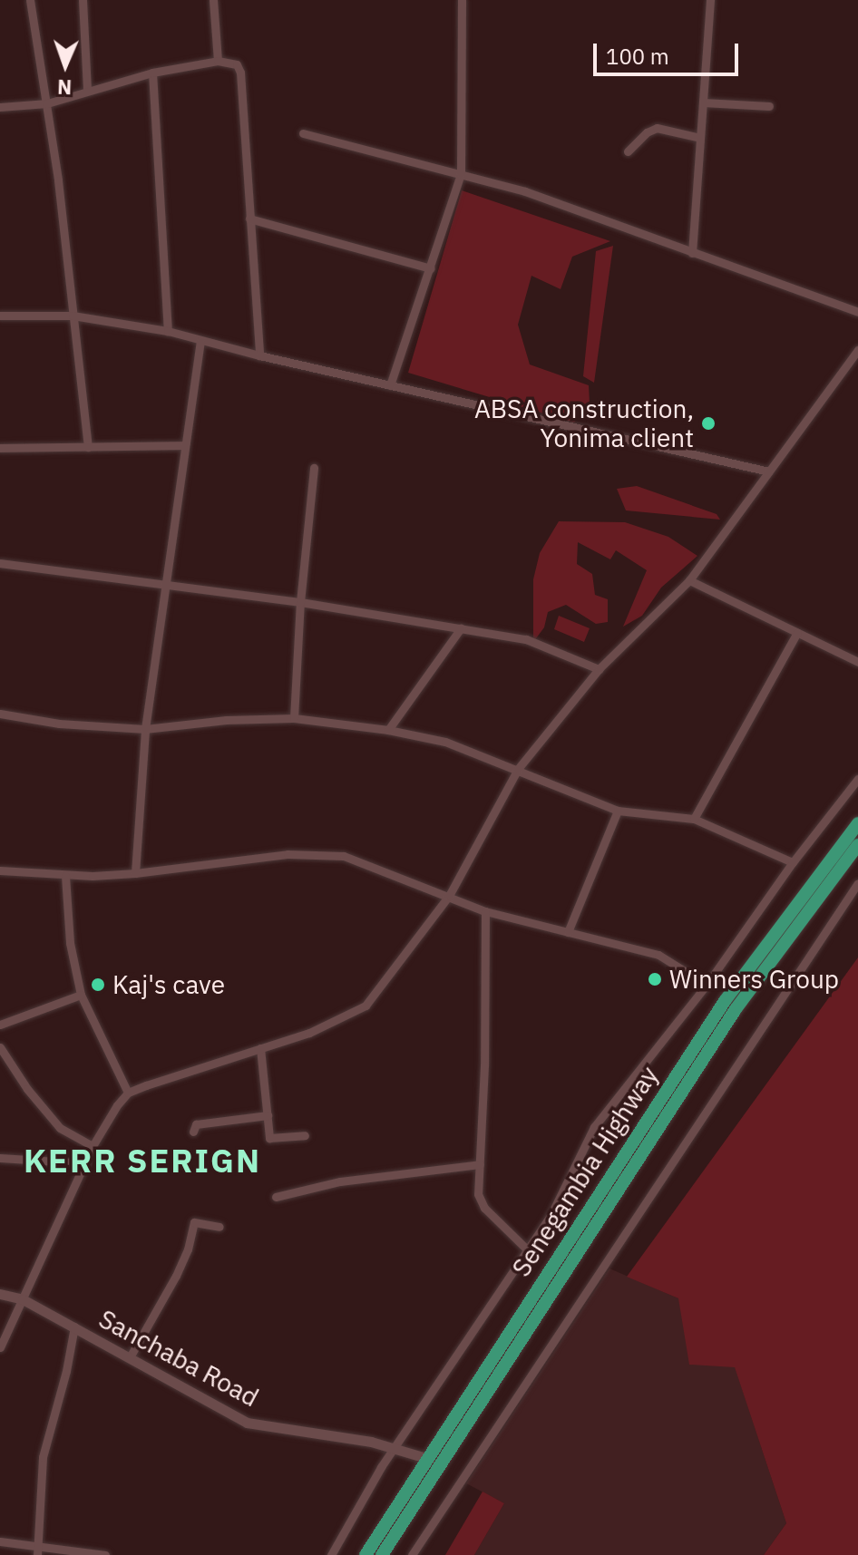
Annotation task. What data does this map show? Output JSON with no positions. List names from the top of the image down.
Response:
{
  "streets": {
    "main road": ["Senegambia Highway"],
    "street": ["Sanchaba Road"]
  },
  "crossings": [
    ["Senegambia Highway", "Sanchaba Road"]
  ],
  "districts": ["KERR SERIGN"],
  "places": ["ABSA construction, Yonima client", "Winners Group", "Kaj's cave"],
  "scale_bar": "100 m",
  "north": "bottom"
}
